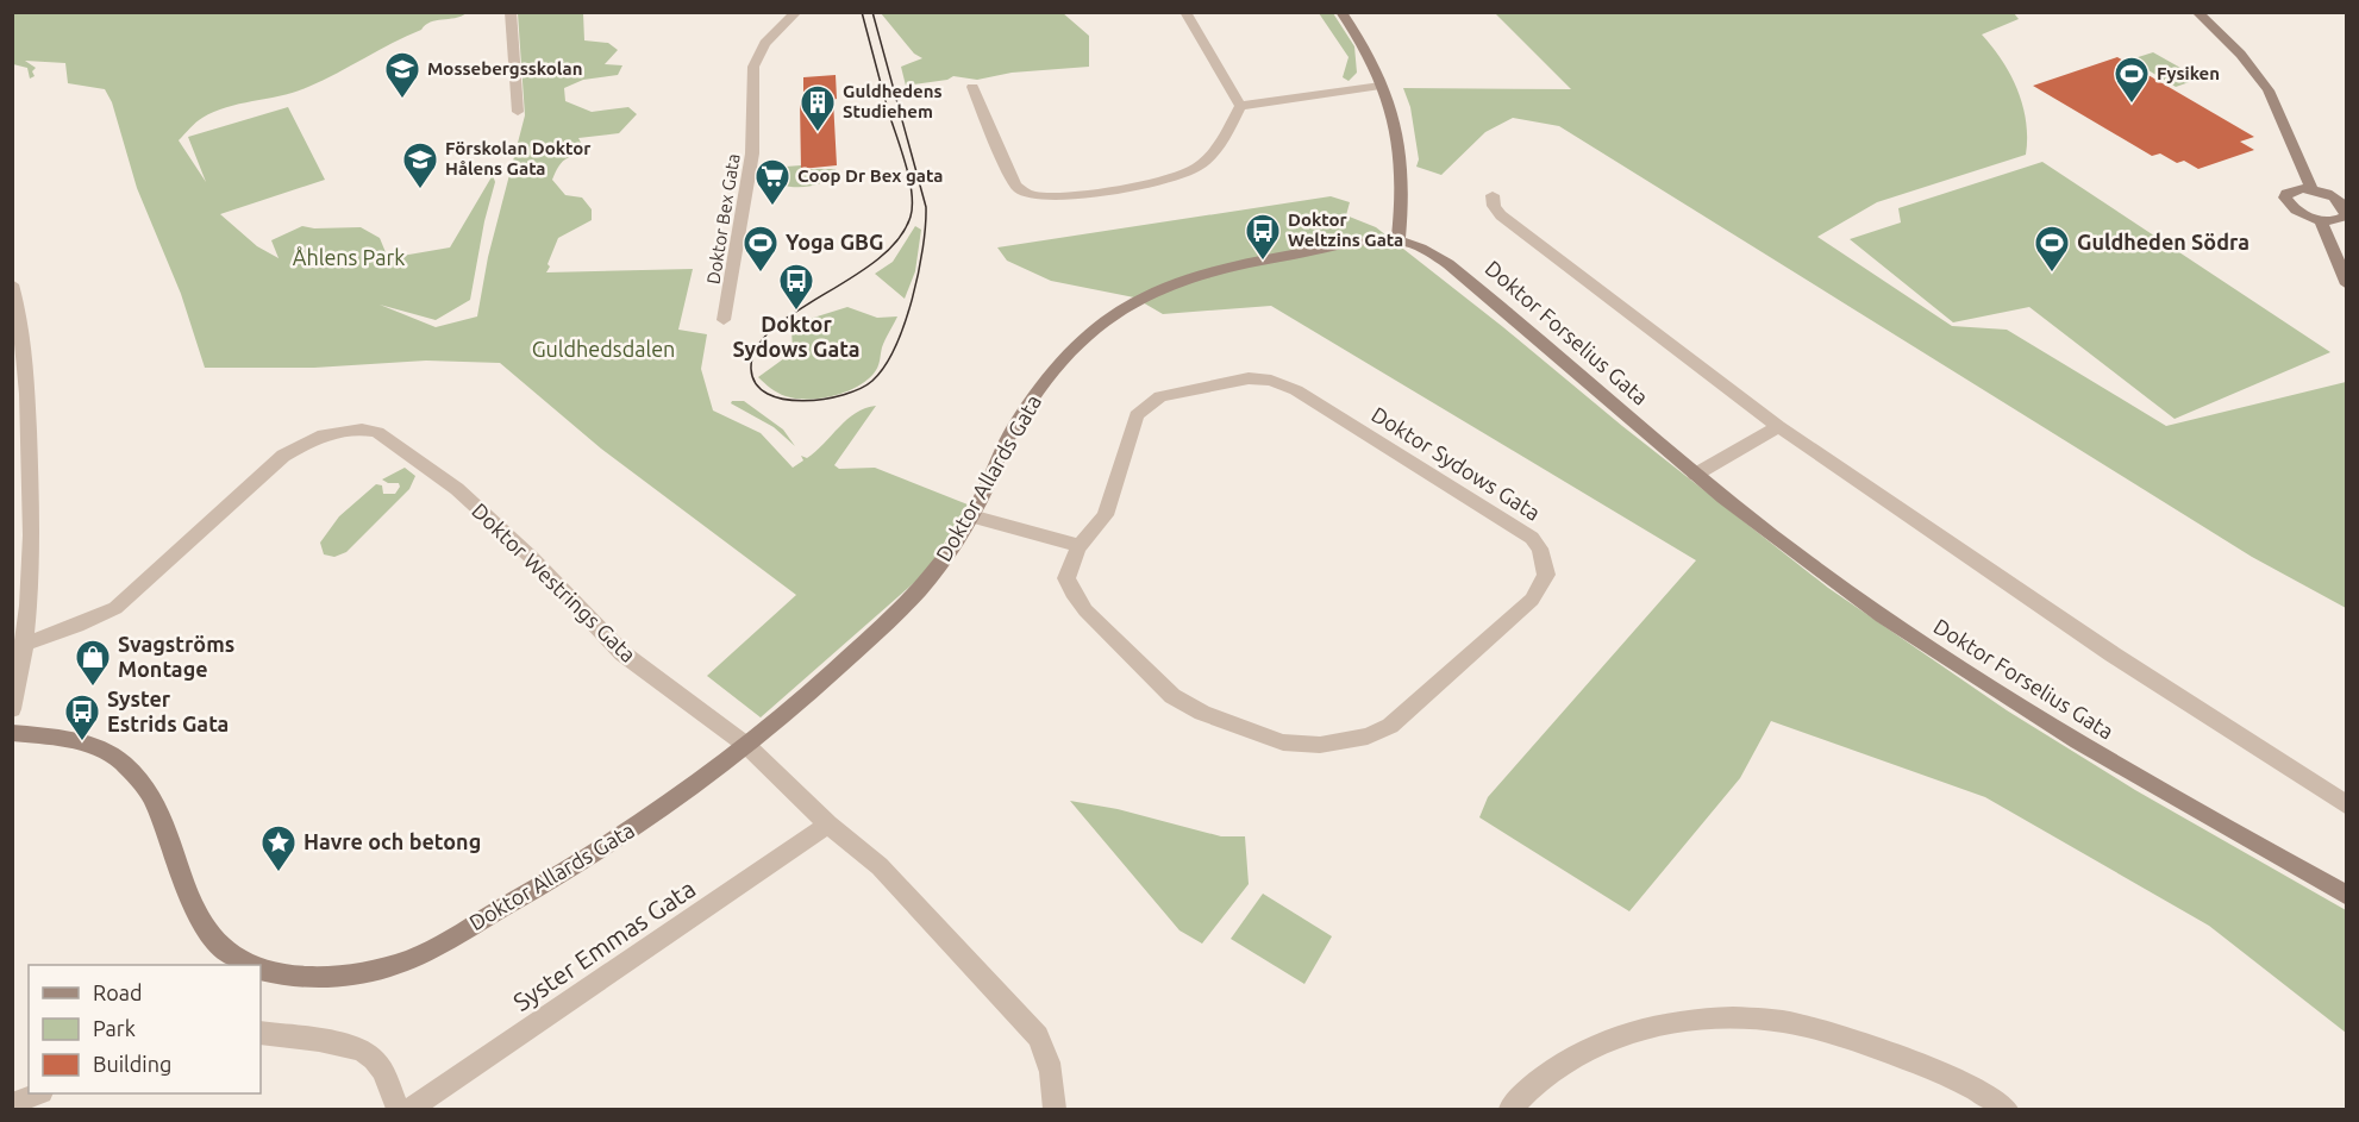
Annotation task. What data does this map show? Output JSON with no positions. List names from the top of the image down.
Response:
{
  "streets": {
    "street": [
      "Doktor Bex Gata",
      "Doktor Forselius Gata",
      "Doktor Sydows Gata",
      "Doktor Allards Gata",
      "Doktor Westrings Gata",
      "Syster Emmas Gata"
    ]
  },
  "crossings": [
    ["Doktor Forselius Gata", "Doktor Allards Gata"],
    ["Doktor Allards Gata", "Doktor Westrings Gata"],
    ["Doktor Westrings Gata", "Syster Emmas Gata"]
  ],
  "parks": ["Åhlens Park", "Guldhedsdalen"],
  "places": {
    "school or university": ["Mossebergsskolan", "Förskolan Doktor Hålens Gata"],
    "sports": ["Fysiken", "Yoga GBG", "Guldheden Södra"],
    "building": ["Guldhedens Studiehem"],
    "supermarket": ["Coop Dr Bex gata"],
    "bus stop": ["Doktor Weltzins Gata", "Doktor Sydows Gata", "Syster Estrids Gata"],
    "shop": ["Svagströms Montage"],
    "place": ["Havre och betong"]
  },
  "legend": ["Road", "Park", "Building"]
}
